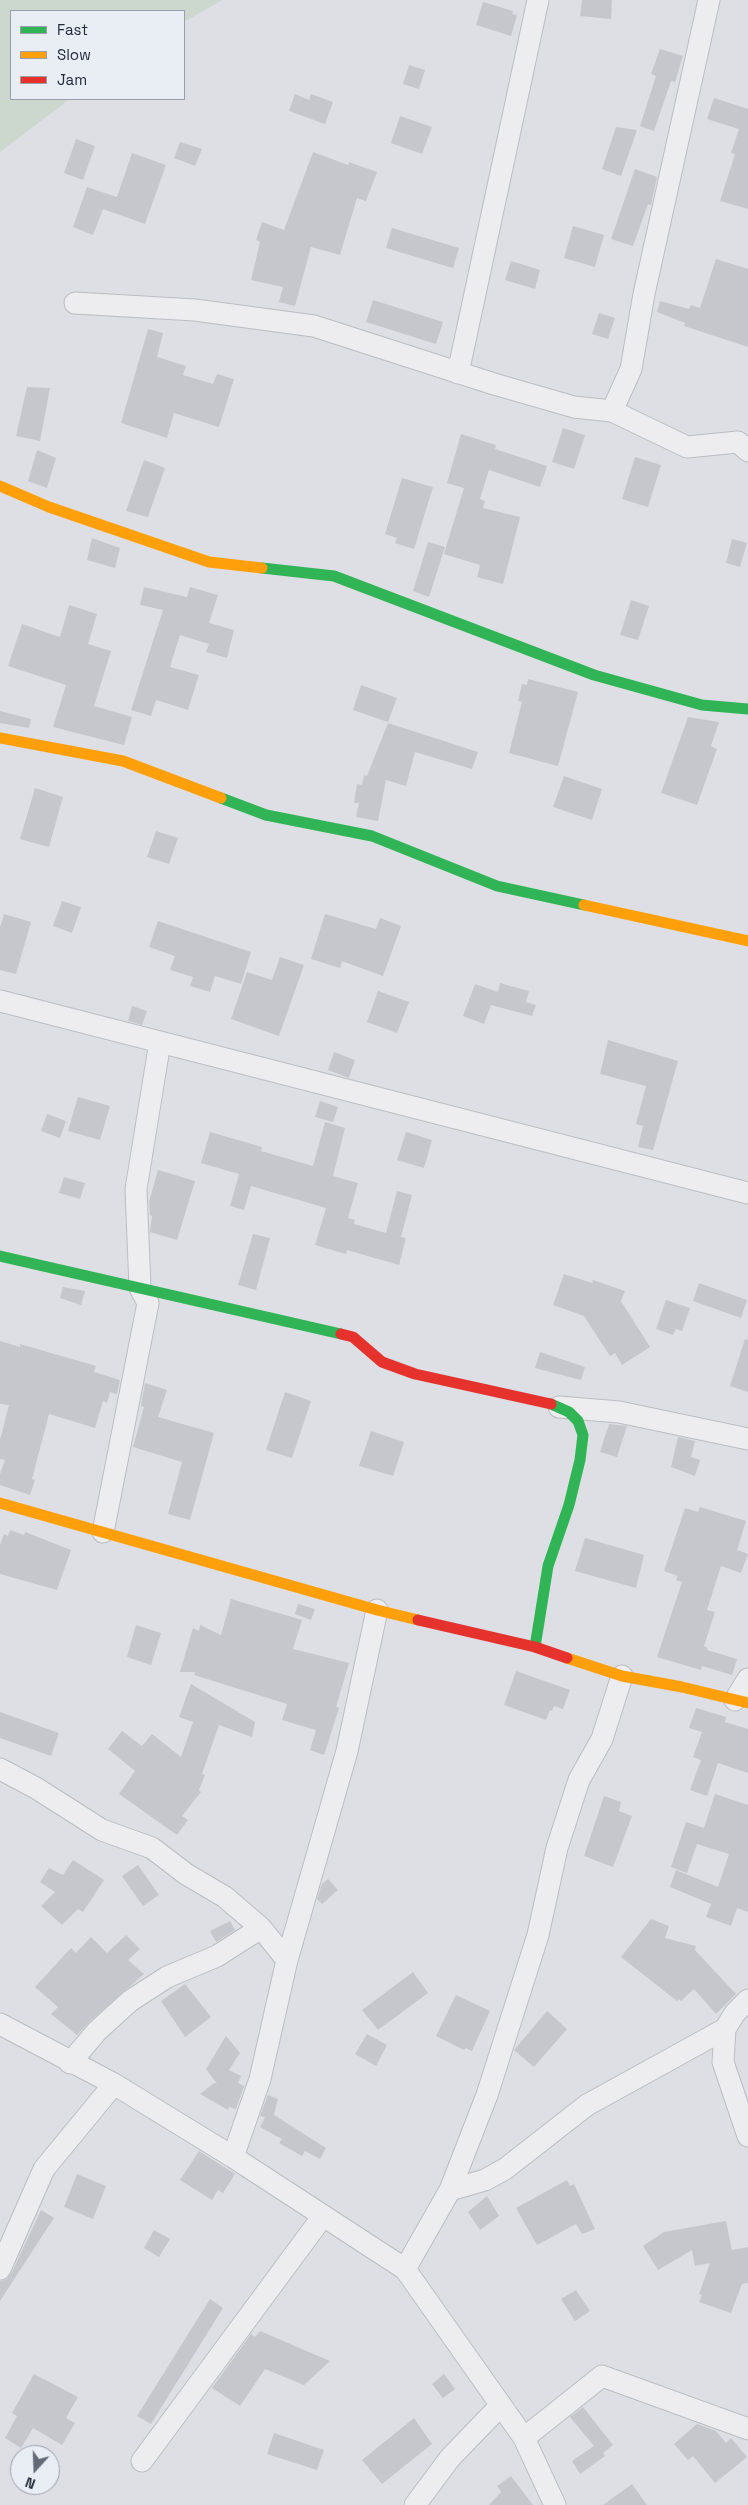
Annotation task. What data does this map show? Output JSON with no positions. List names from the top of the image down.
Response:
{
  "legend": ["Fast", "Slow", "Jam"],
  "north": "bottom"
}
